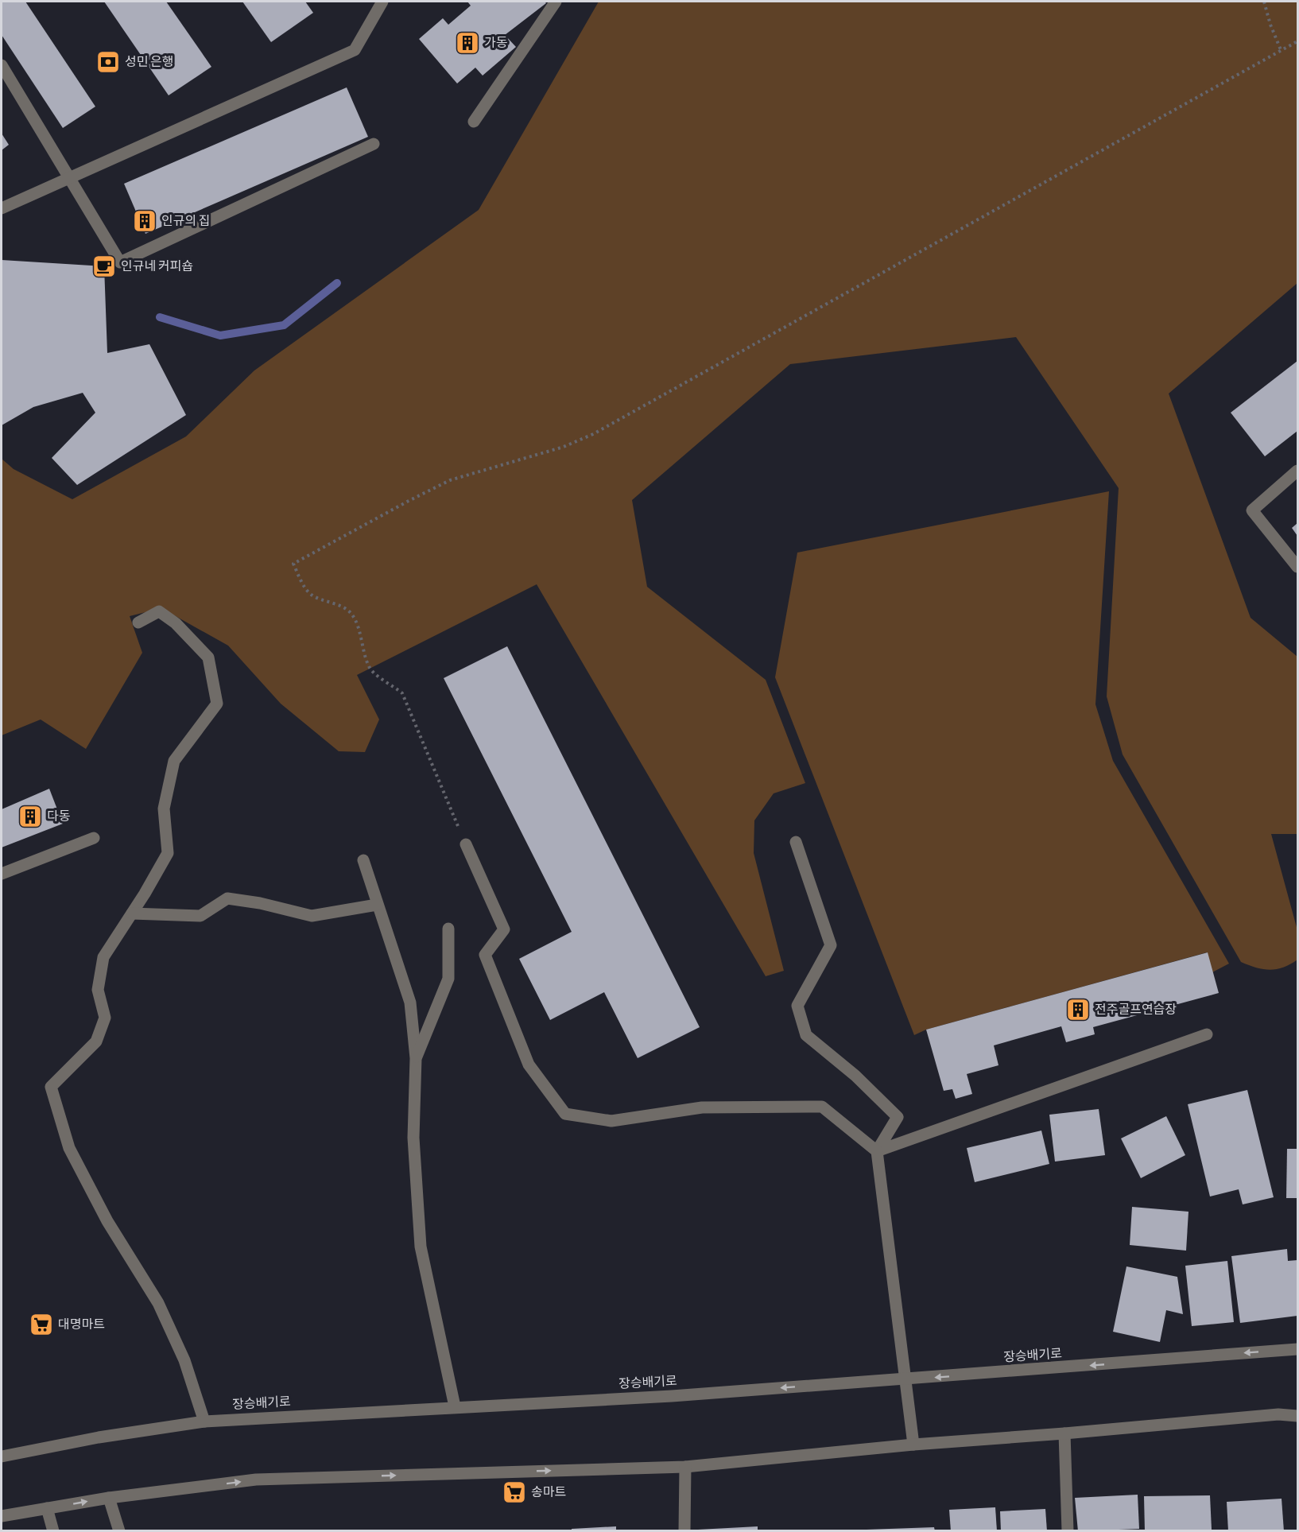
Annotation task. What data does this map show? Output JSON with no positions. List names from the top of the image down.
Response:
{
  "streets": {
    "street": ["장승배기로"]
  },
  "places": {
    "building": [
      "가동",
      "인규의 집",
      "다동",
      "전주골프연습장"
    ],
    "bank": ["성민 은행"],
    "cafe": ["인규네 커피숍"],
    "supermarket": ["대명마트", "송마트"]
  }
}
